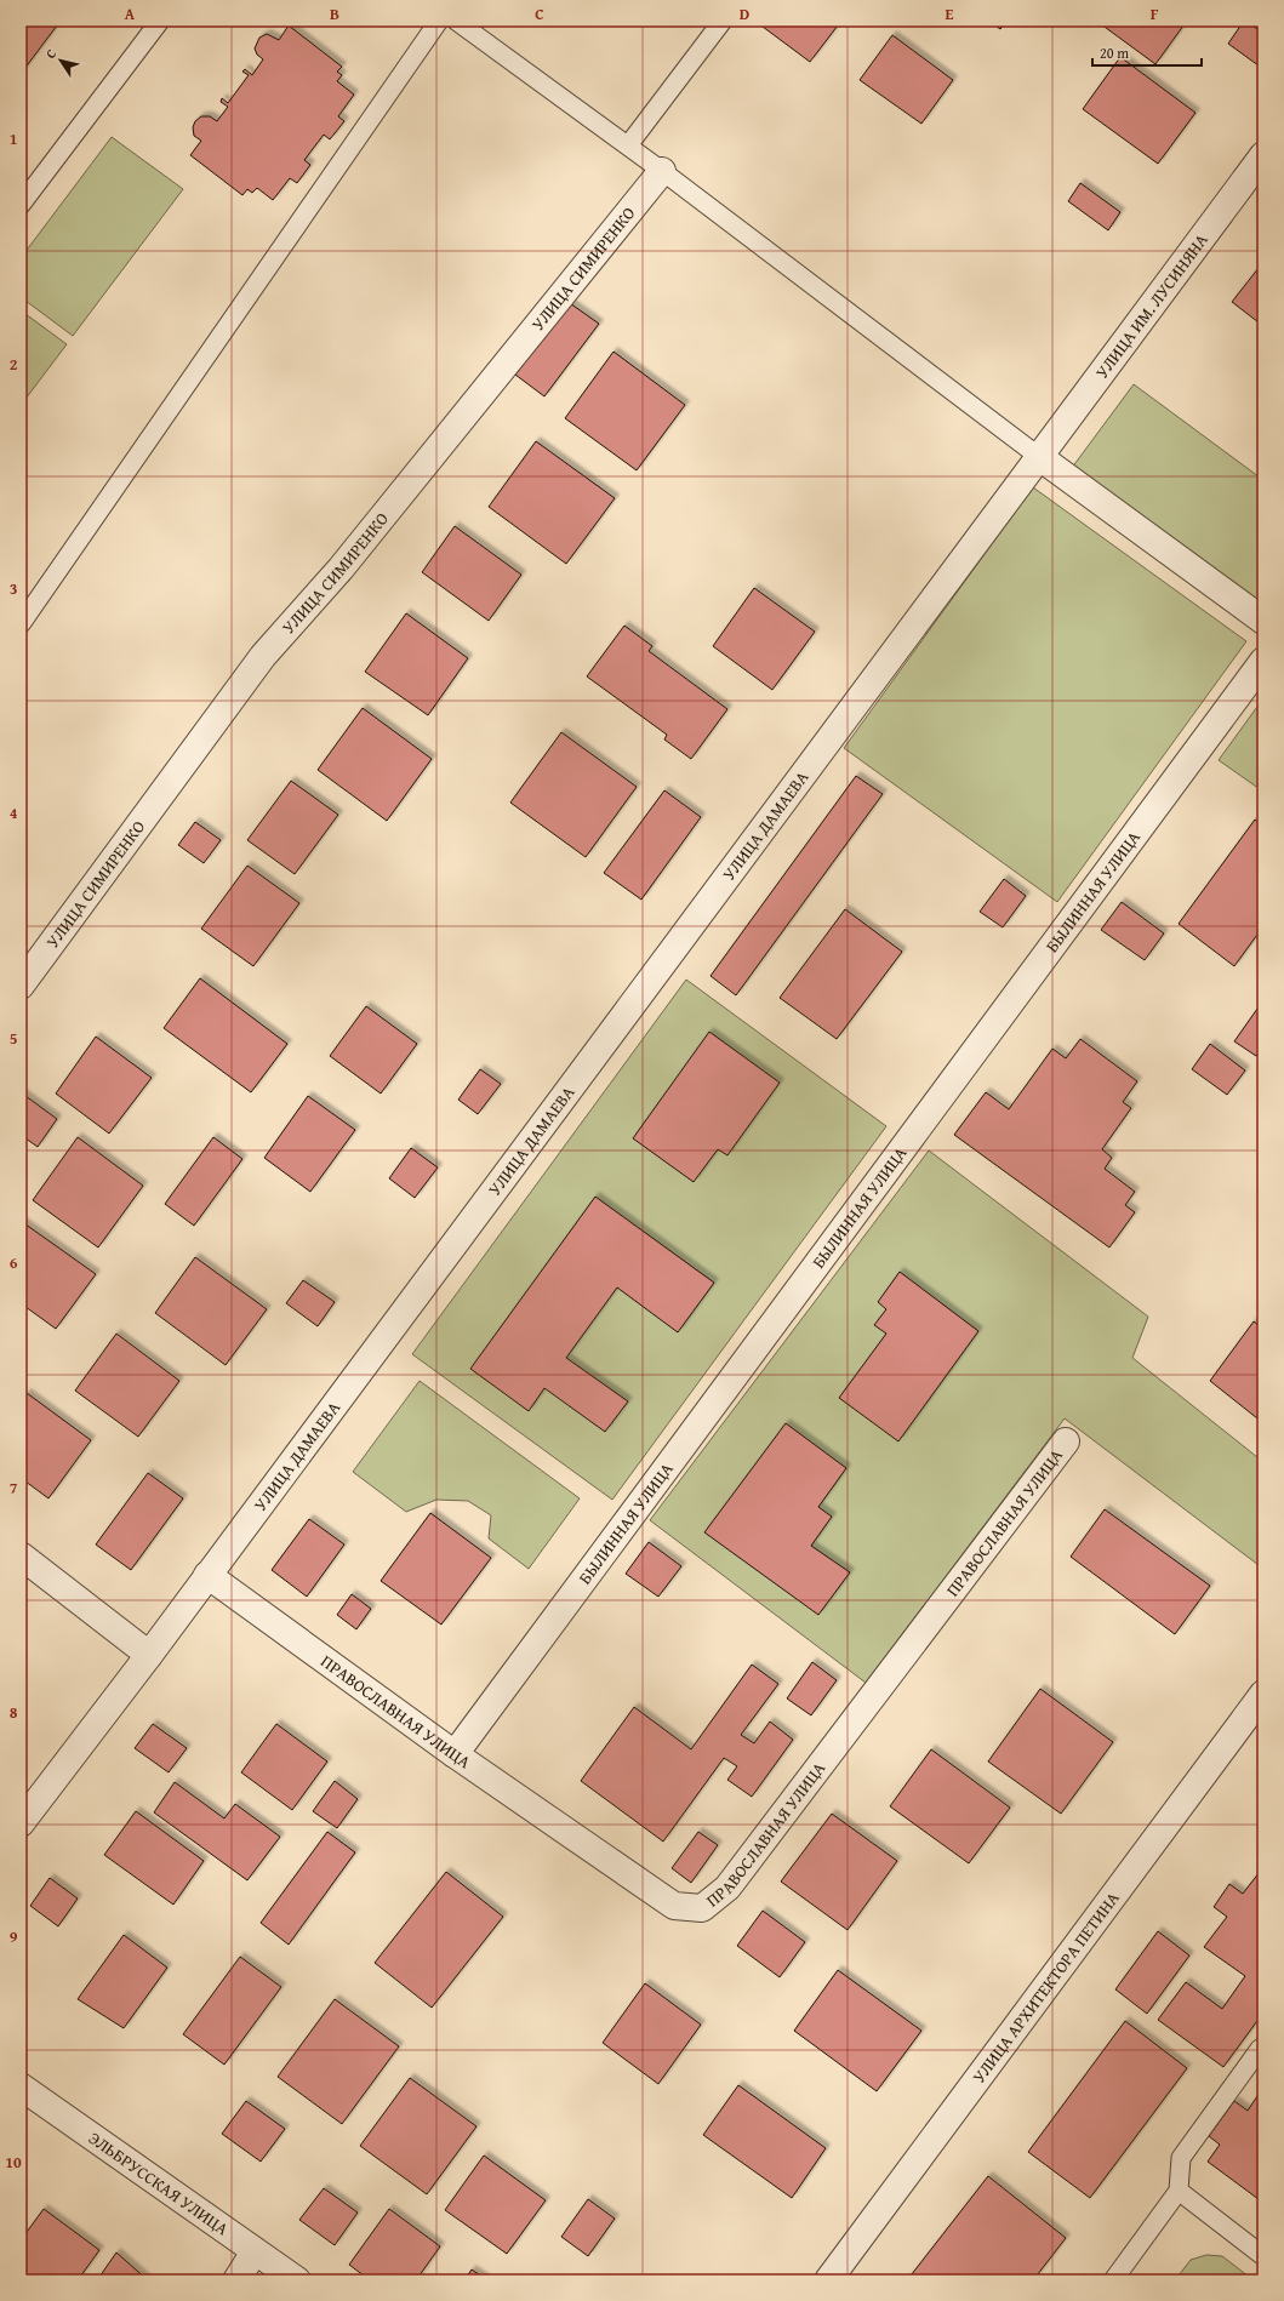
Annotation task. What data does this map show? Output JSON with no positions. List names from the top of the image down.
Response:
{
  "streets": {
    "street": [
      "УЛИЦА СИМИРЕНКО",
      "УЛИЦА ИМ. ЛУСИНЯНА",
      "УЛИЦА ДАМАЕВА",
      "БЫЛИННАЯ УЛИЦА",
      "ПРАВОСЛАВНАЯ УЛИЦА",
      "УЛИЦА АРХИТЕКТОРА ПЕТИНА",
      "ЭЛЬБРУССКАЯ УЛИЦА"
    ]
  },
  "crossings": [
    ["УЛИЦА ИМ. ЛУСИНЯНА", "УЛИЦА ДАМАЕВА"],
    ["УЛИЦА ДАМАЕВА", "ПРАВОСЛАВНАЯ УЛИЦА"],
    ["БЫЛИННАЯ УЛИЦА", "ПРАВОСЛАВНАЯ УЛИЦА"]
  ],
  "scale_bar": "20 m",
  "north": "top left",
  "grid": {
    "columns": [
      "A",
      "B",
      "C",
      "D",
      "E",
      "F"
    ],
    "rows": [
      "1",
      "2",
      "3",
      "4",
      "5",
      "6",
      "7",
      "8",
      "9",
      "10"
    ]
  }
}
